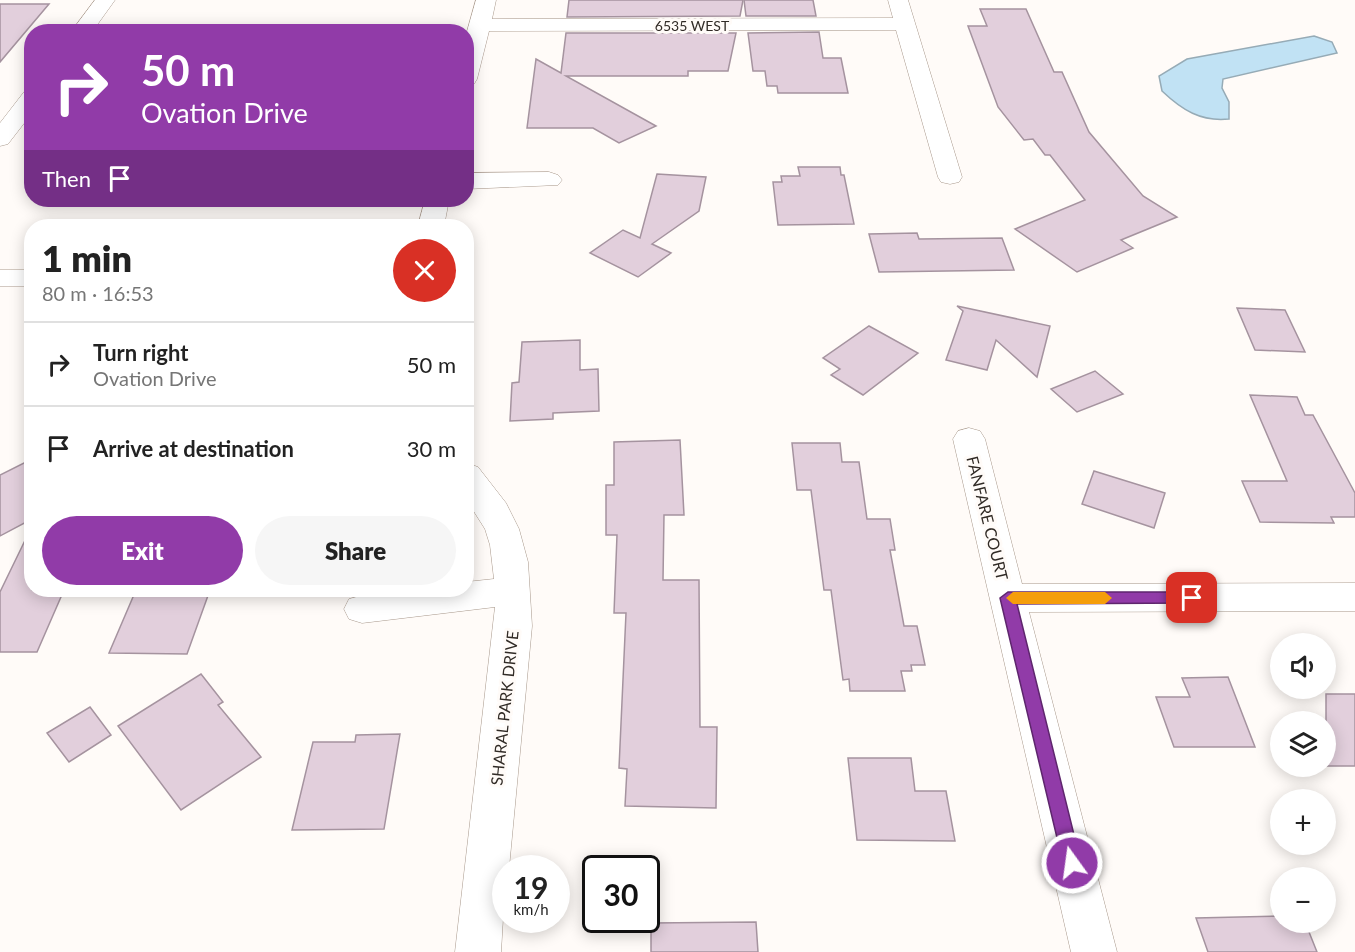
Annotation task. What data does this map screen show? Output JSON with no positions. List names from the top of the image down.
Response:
{
  "streets": {
    "street": ["6535 WEST", "FANFARE COURT", "SHARAL PARK DRIVE"]
  },
  "page": {
    "turn": ["50 m", "Ovation Drive"],
    "then": "Then",
    "heading": ["1 min", "80 m · 16:53"],
    "list": [
      {
        "name": "Turn right",
        "note": "Ovation Drive",
        "value": "50 m"
      },
      {
        "name": "Arrive at destination",
        "value": "30 m"
      }
    ],
    "buttons": ["Exit", "Share"],
    "map_buttons": ["+", "−"],
    "speed": "19 km/h",
    "limit": "30"
  }
}
